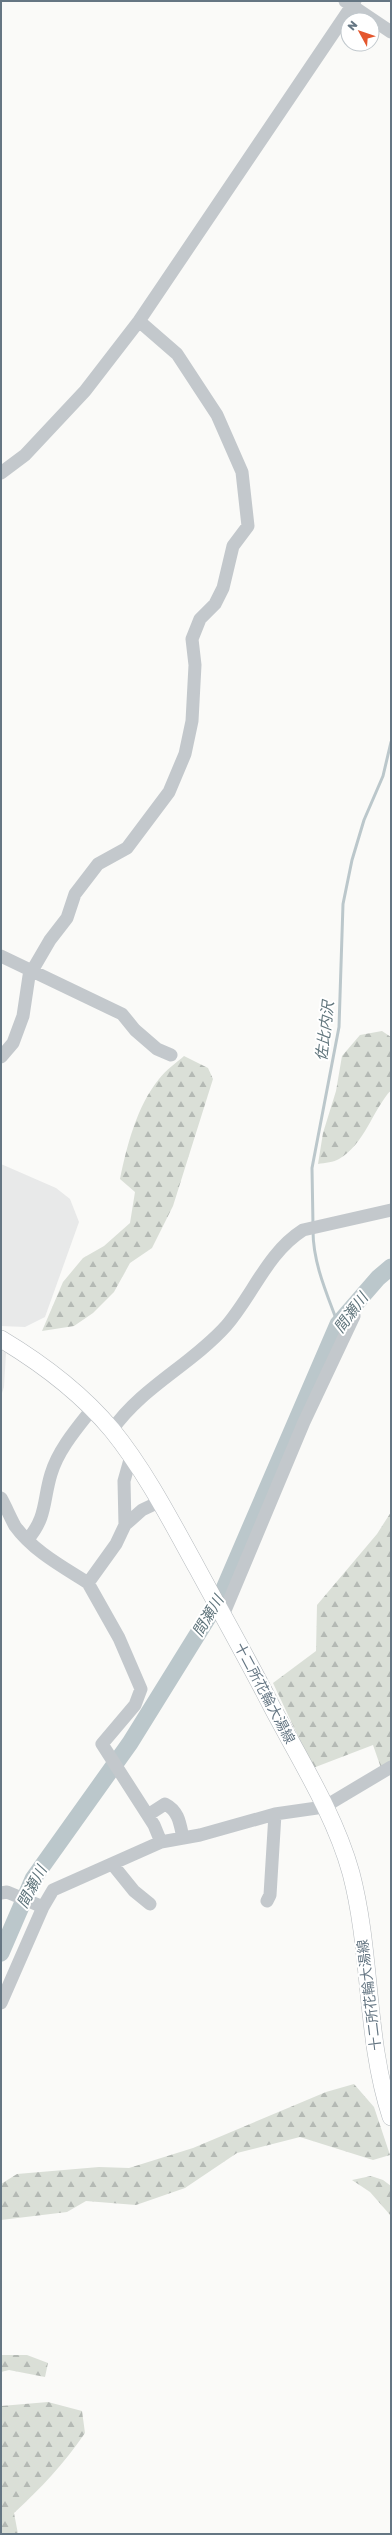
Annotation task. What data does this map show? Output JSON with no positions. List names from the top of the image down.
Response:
{
  "streets": {
    "main road": ["十二所花輪大湯線"]
  },
  "water": ["佐比内沢", "間瀬川"],
  "north": "top left"
}
